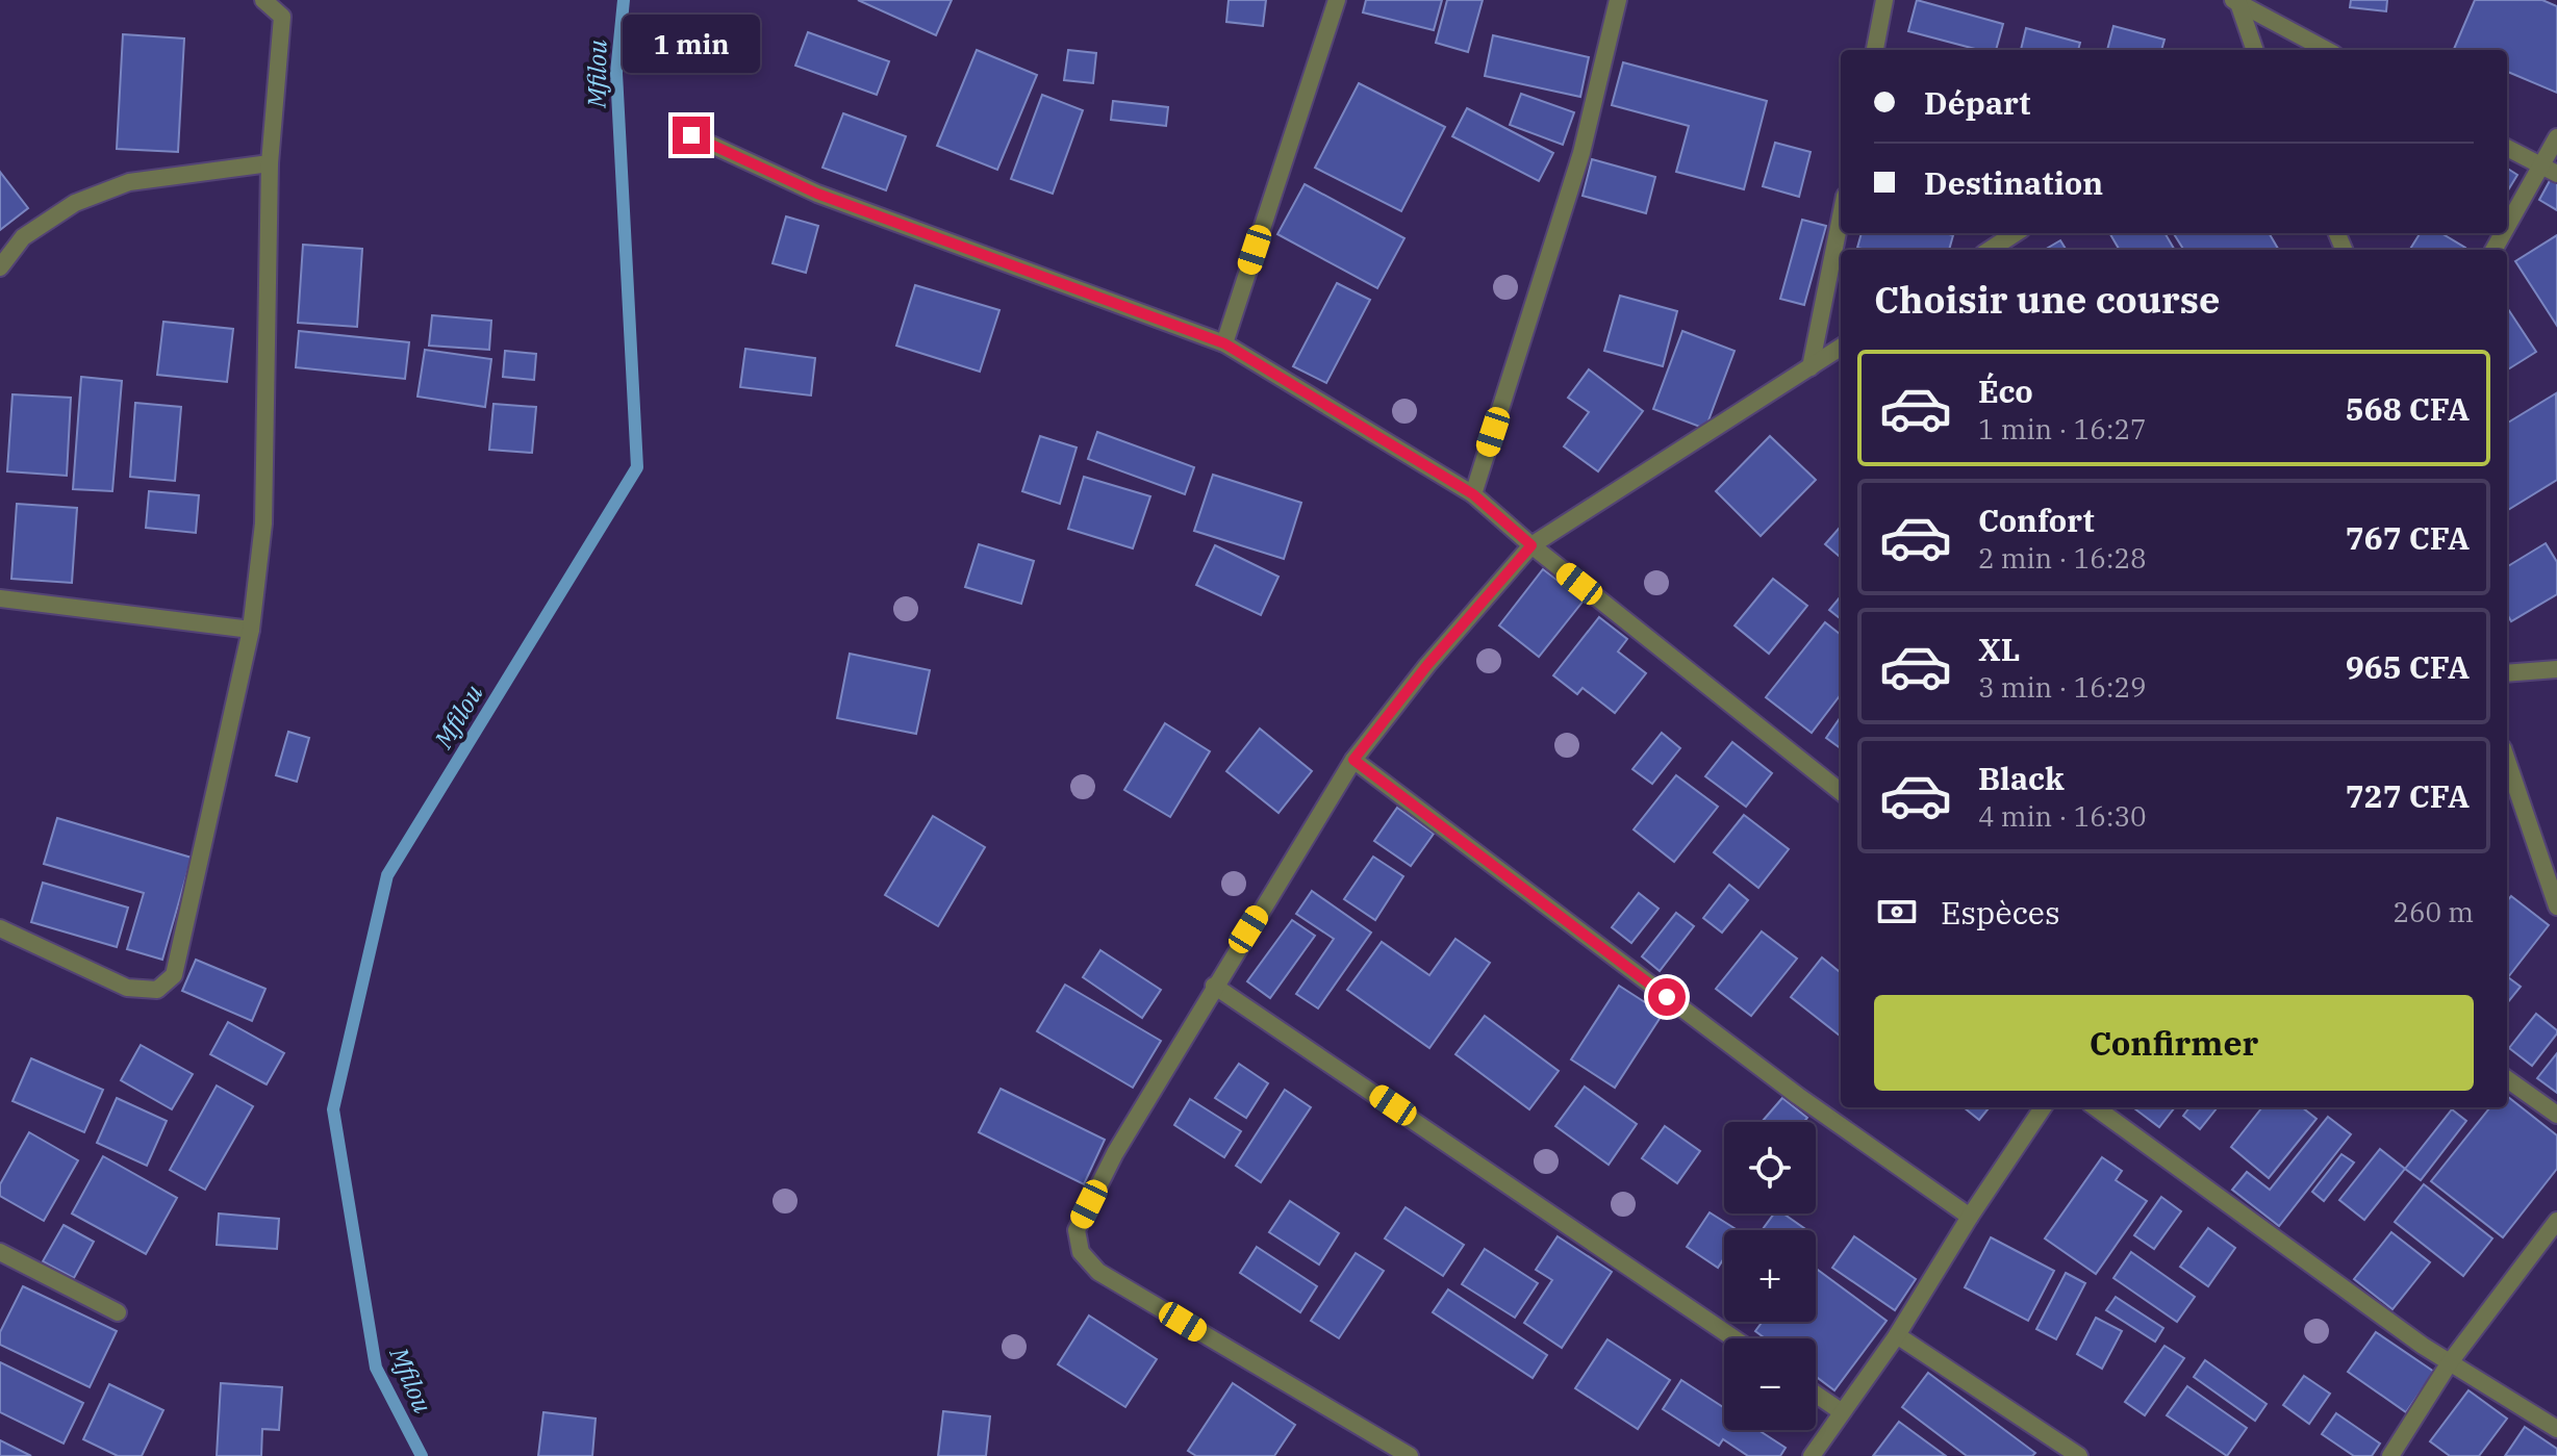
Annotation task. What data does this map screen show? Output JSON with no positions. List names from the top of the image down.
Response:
{
  "water": ["Mfilou"],
  "page": {
    "bubble": "1 min",
    "banner": ["Départ", "Destination"],
    "heading": "Choisir une course",
    "list": [
      {
        "name": "Éco",
        "note": "1 min · 16:27",
        "value": "568 CFA"
      },
      {
        "name": "Confort",
        "note": "2 min · 16:28",
        "value": "767 CFA"
      },
      {
        "name": "XL",
        "note": "3 min · 16:29",
        "value": "965 CFA"
      },
      {
        "name": "Black",
        "note": "4 min · 16:30",
        "value": "727 CFA"
      }
    ],
    "pay": ["Espèces", "260 m"],
    "buttons": "Confirmer",
    "map_buttons": ["+", "−"]
  }
}
